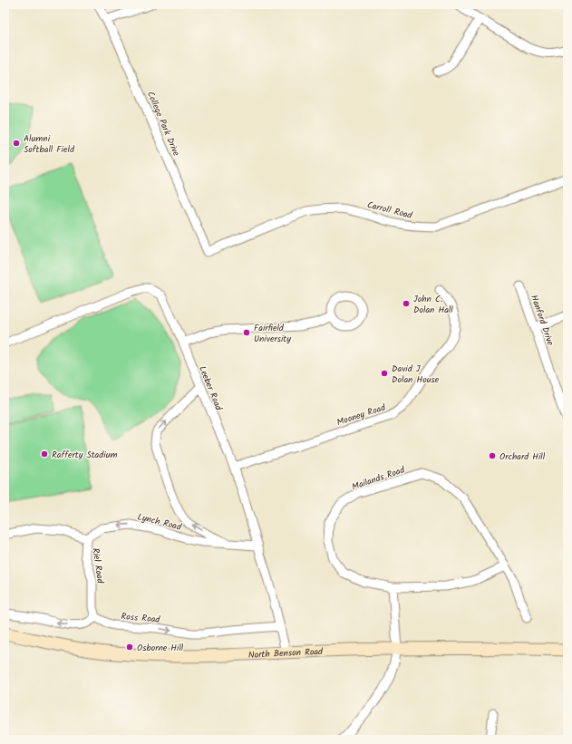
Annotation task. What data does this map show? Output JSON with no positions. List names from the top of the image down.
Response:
{
  "streets": {
    "main road": ["North Benson Road"],
    "street": [
      "College Park Drive",
      "Carroll Road",
      "Hanford Drive",
      "Leeber Road",
      "Mooney Road",
      "Mailands Road",
      "Lynch Road",
      "Riel Road",
      "Ross Road"
    ]
  },
  "crossings": [
    ["College Park Drive", "Carroll Road"],
    ["Leeber Road", "Mooney Road"],
    ["Leeber Road", "Lynch Road"],
    ["Leeber Road", "Ross Road"],
    ["Leeber Road", "North Benson Road"],
    ["Lynch Road", "Riel Road"],
    ["Riel Road", "Ross Road"]
  ],
  "one_way": ["Ross Road"],
  "places": [
    "Alumni Softball Field",
    "John C. Dolan Hall",
    "Fairfield University",
    "David J Dolan House",
    "Rafferty Stadium",
    "Orchard Hill",
    "Osborne Hill"
  ]
}
